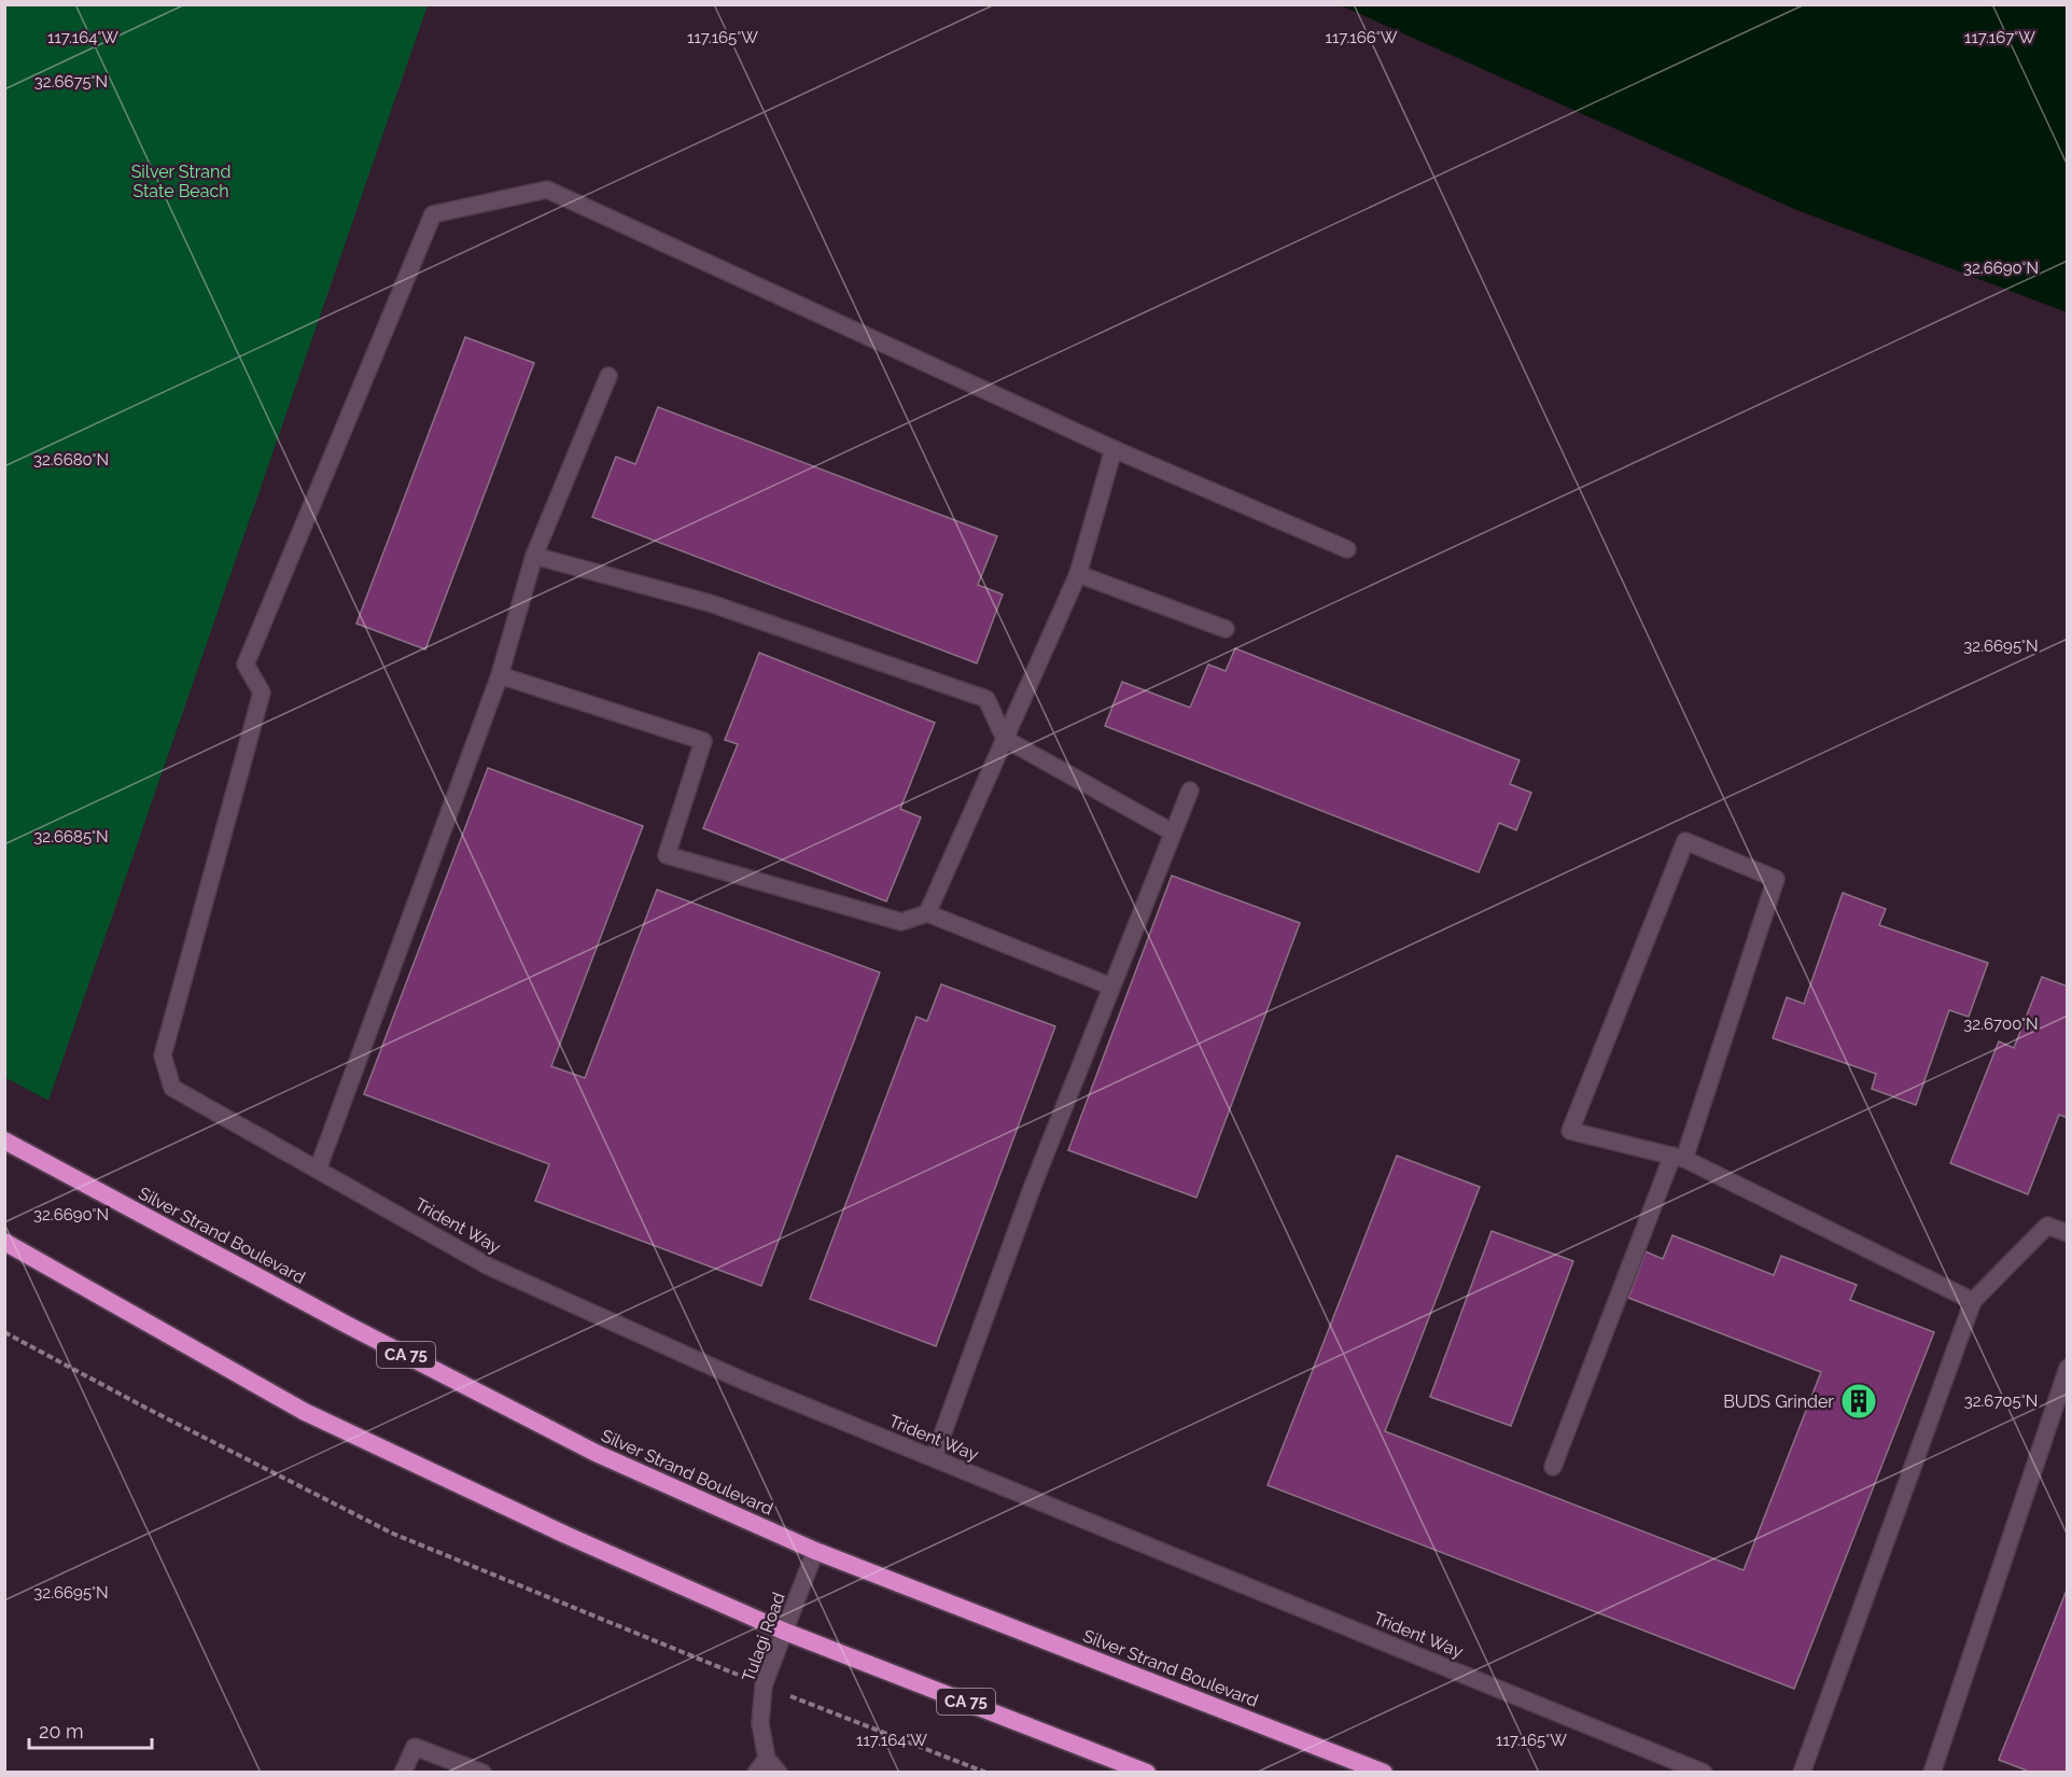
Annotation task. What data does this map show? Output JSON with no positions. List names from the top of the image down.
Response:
{
  "streets": {
    "highway": ["Silver Strand Boulevard", "CA 75"],
    "street": ["Trident Way", "Tulagi Road"]
  },
  "crossings": [
    ["Silver Strand Boulevard", "Tulagi Road"],
    ["CA 75", "Tulagi Road"]
  ],
  "parks": ["Silver Strand State Beach"],
  "places": {
    "building": ["BUDS Grinder"]
  },
  "scale_bar": "20 m",
  "coordinates": [
    "117.164°W",
    "117.165°W",
    "117.166°W",
    "117.167°W",
    "32.6675°N",
    "32.6690°N",
    "32.6680°N",
    "32.6695°N",
    "32.6685°N",
    "32.6700°N",
    "32.6705°N"
  ]
}
